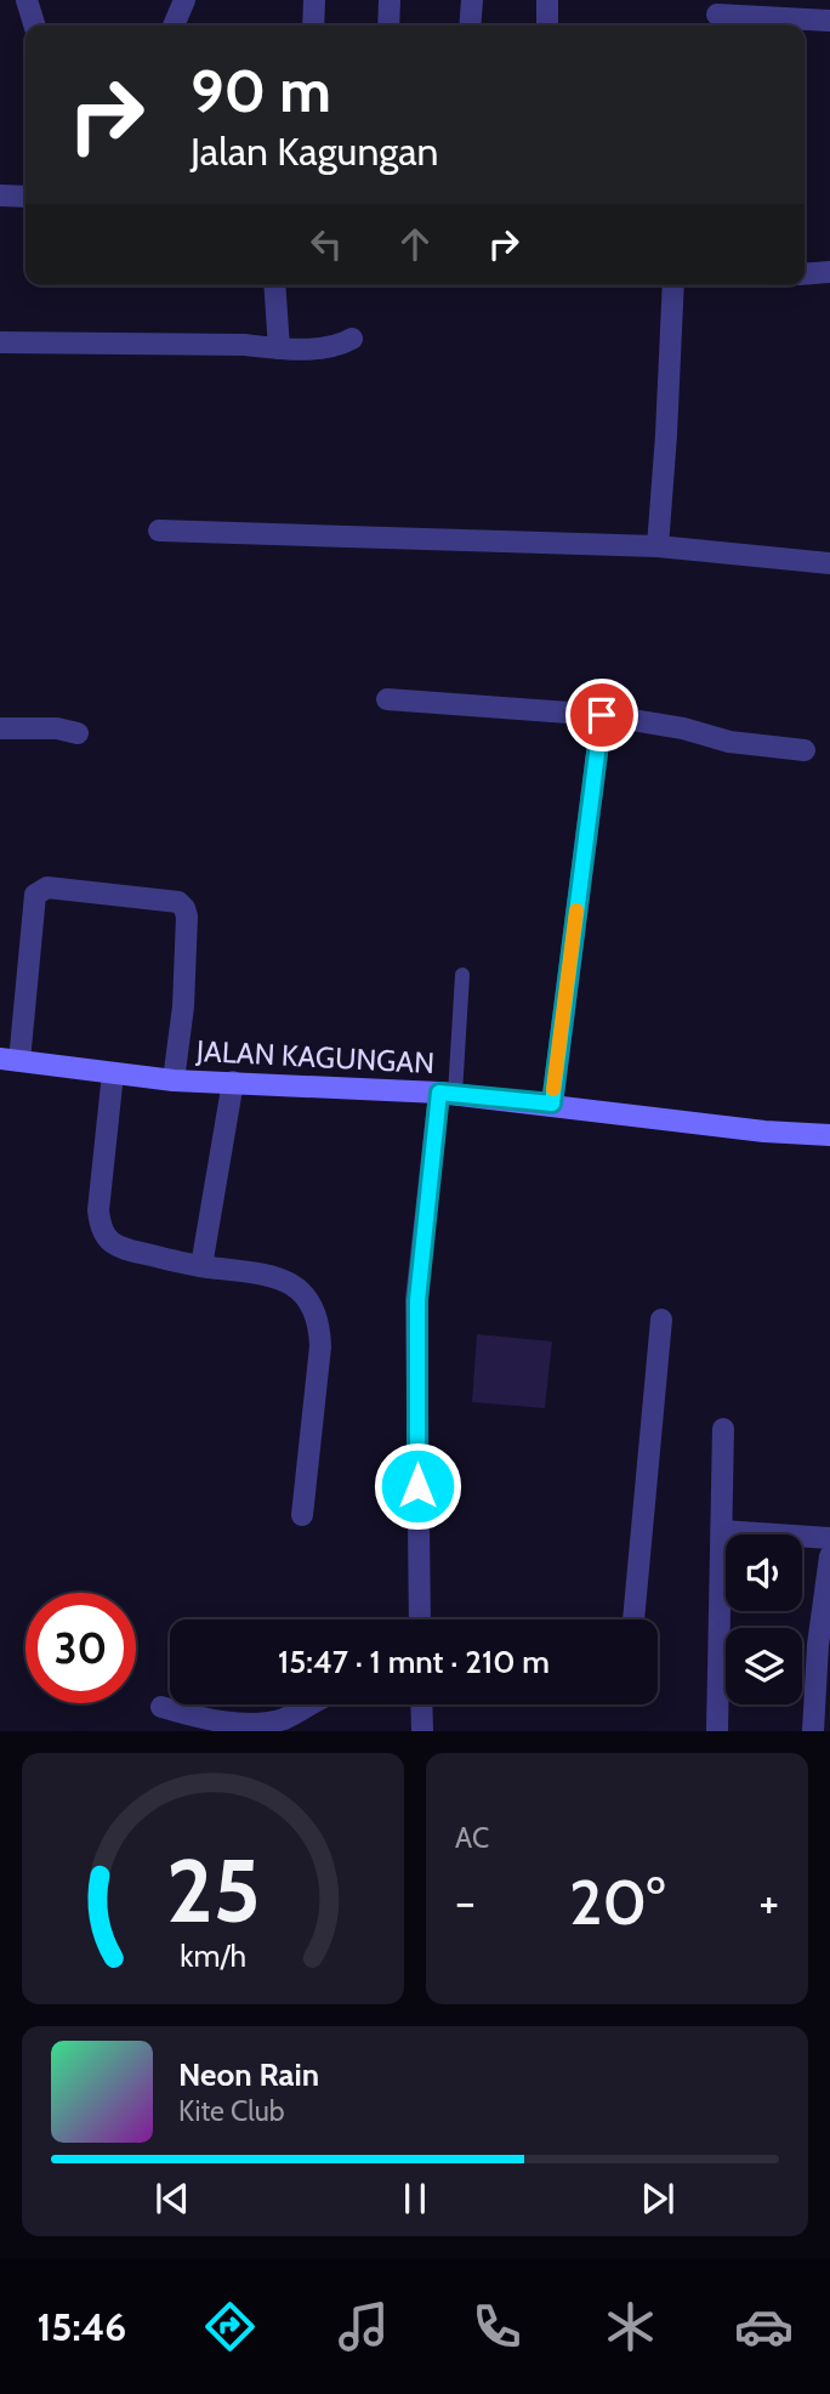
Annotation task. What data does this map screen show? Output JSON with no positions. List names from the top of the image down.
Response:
{
  "streets": {
    "street": ["JALAN KAGUNGAN"]
  },
  "page": {
    "turn": ["90 m", "Jalan Kagungan"],
    "limit": "30",
    "trip": "15:47 · 1 mnt · 210 m",
    "tile": "AC",
    "heat": ["−", "20°", "+"],
    "song": ["Neon Rain", "Kite Club"],
    "tabs": "15:46",
    "gauge": ["25", "km/h"]
  }
}
